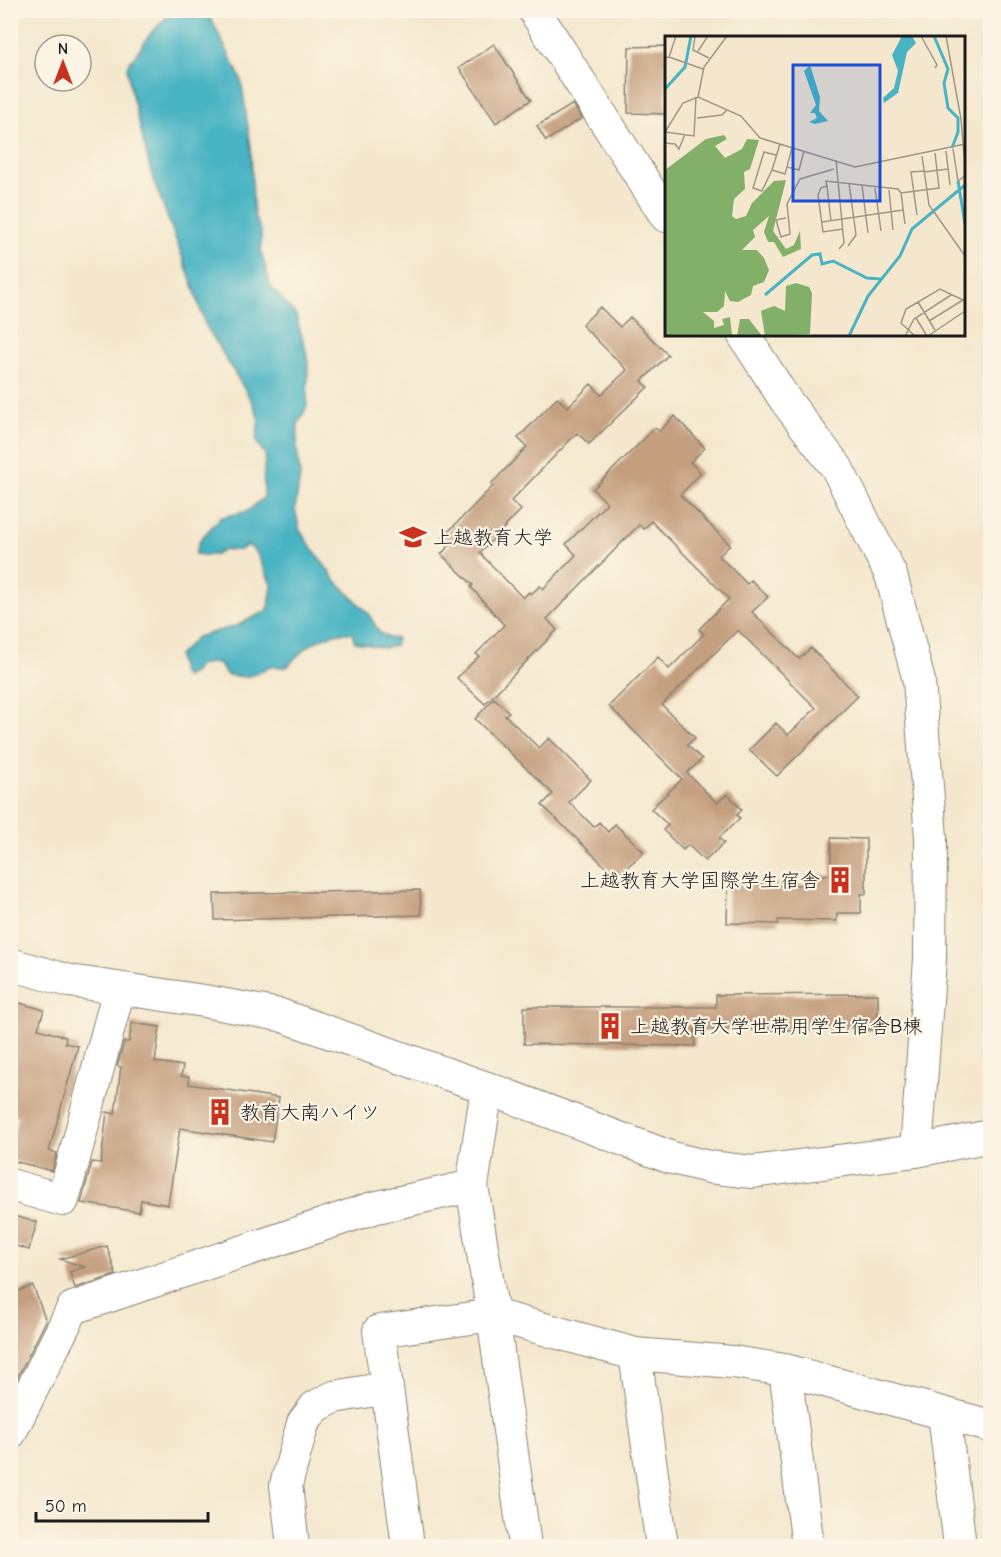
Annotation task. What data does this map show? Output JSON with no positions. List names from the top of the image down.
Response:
{
  "places": {
    "school or university": ["上越教育大学"],
    "building": ["上越教育大学国際学生宿舎", "上越教育大学世帯用学生宿舎B棟", "教育大南ハイツ"]
  },
  "scale_bar": "50 m",
  "north": "top"
}
